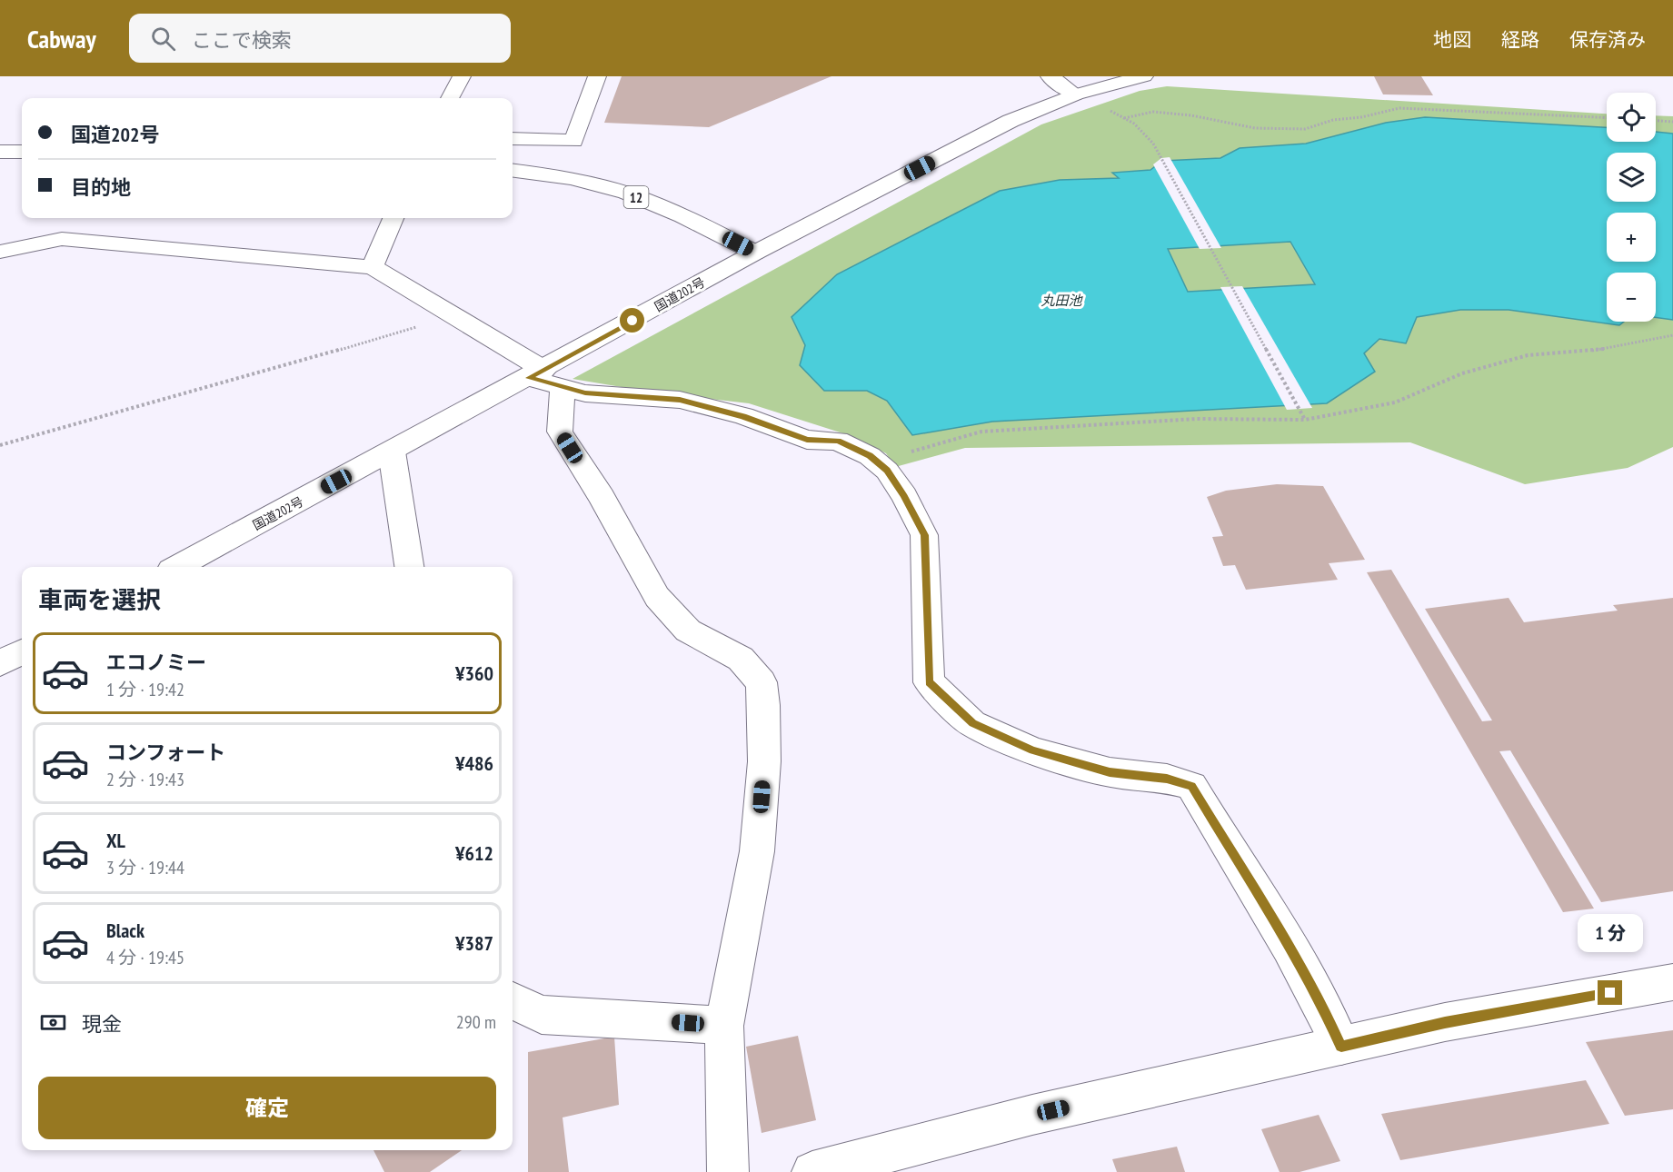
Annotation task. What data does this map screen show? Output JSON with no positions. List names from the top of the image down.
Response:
{
  "streets": {
    "main road": ["12", "国道202号"]
  },
  "crossings": [
    ["12", "国道202号"]
  ],
  "water": ["丸田池"],
  "page": {
    "header": "Cabway",
    "search": "ここで検索",
    "nav": ["地図", "経路", "保存済み"],
    "map_buttons": ["+", "−"],
    "banner": ["国道202号", "目的地"],
    "heading": "車両を選択",
    "list": [
      {
        "name": "エコノミー",
        "note": "1 分 · 19:42",
        "value": "¥360"
      },
      {
        "name": "コンフォート",
        "note": "2 分 · 19:43",
        "value": "¥486"
      },
      {
        "name": "XL",
        "note": "3 分 · 19:44",
        "value": "¥612"
      },
      {
        "name": "Black",
        "note": "4 分 · 19:45",
        "value": "¥387"
      }
    ],
    "bubble": "1 分",
    "pay": ["現金", "290 m"],
    "buttons": "確定"
  }
}
